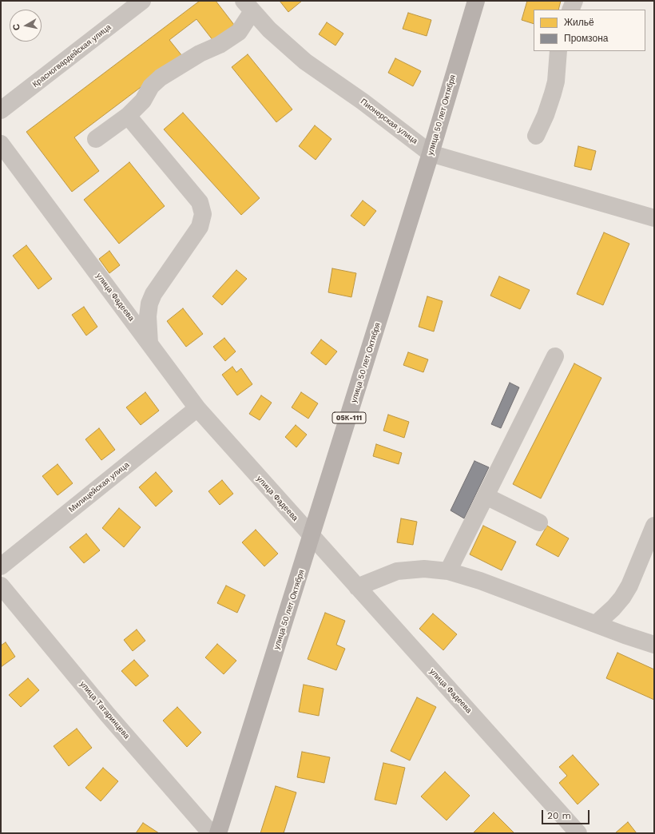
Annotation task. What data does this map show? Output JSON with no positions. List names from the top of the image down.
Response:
{
  "streets": {
    "main road": ["улица 50 лет Октября", "05К-111"],
    "street": [
      "Красногвардейская улица",
      "Пионерская улица",
      "улица Фадеева",
      "Милицейская улица",
      "улица Татаринцева"
    ]
  },
  "crossings": [
    ["улица 50 лет Октября", "Пионерская улица"],
    ["улица 50 лет Октября", "улица Фадеева"],
    ["улица Фадеева", "Милицейская улица"]
  ],
  "legend": ["Жильё", "Промзона"],
  "scale_bar": "20 m",
  "north": "left"
}
